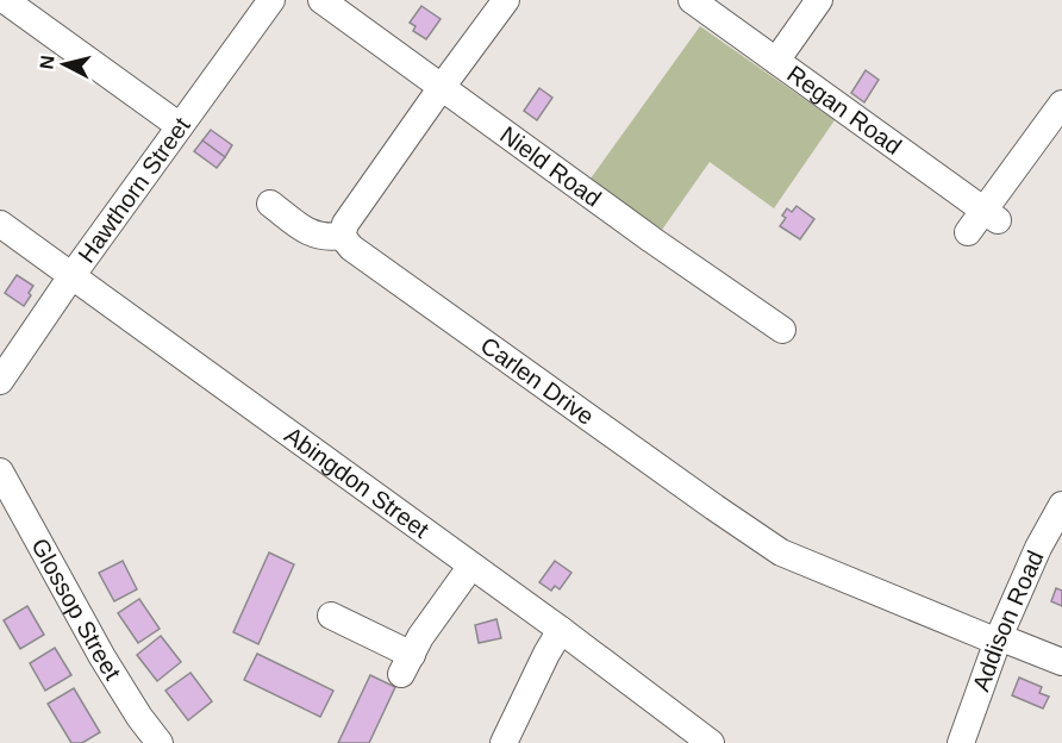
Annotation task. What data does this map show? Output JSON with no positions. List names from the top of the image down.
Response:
{
  "streets": {
    "street": [
      "Regan Road",
      "Nield Road",
      "Hawthorn Street",
      "Carlen Drive",
      "Abingdon Street",
      "Glossop Street",
      "Addison Road"
    ]
  },
  "crossings": [
    ["Hawthorn Street", "Abingdon Street"],
    ["Carlen Drive", "Addison Road"]
  ],
  "north": "left"
}
